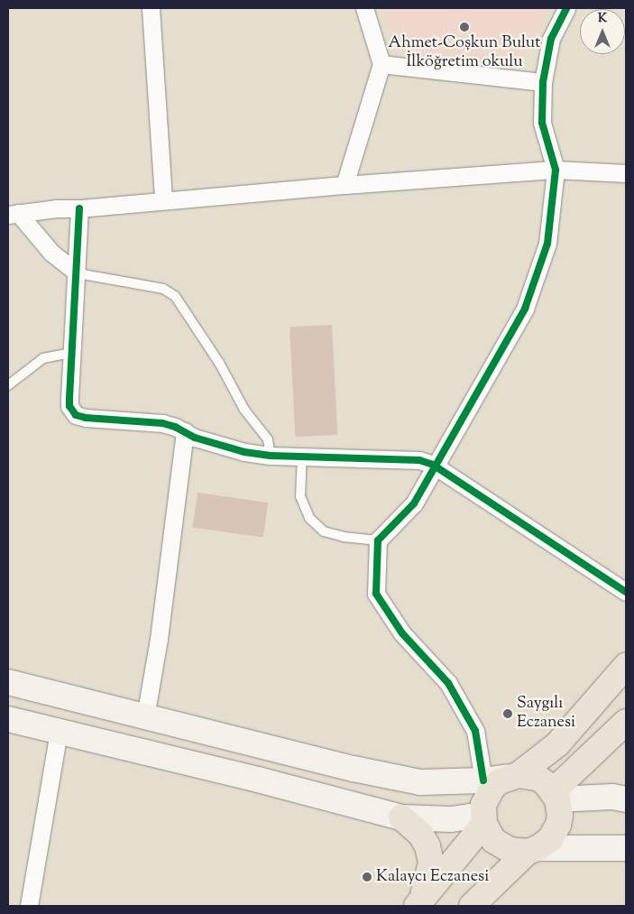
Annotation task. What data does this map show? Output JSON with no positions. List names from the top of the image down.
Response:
{
  "places": ["Ahmet-Coşkun Bulut İlköğretim okulu", "Saygılı Eczanesi", "Kalaycı Eczanesi"],
  "north": "top"
}
